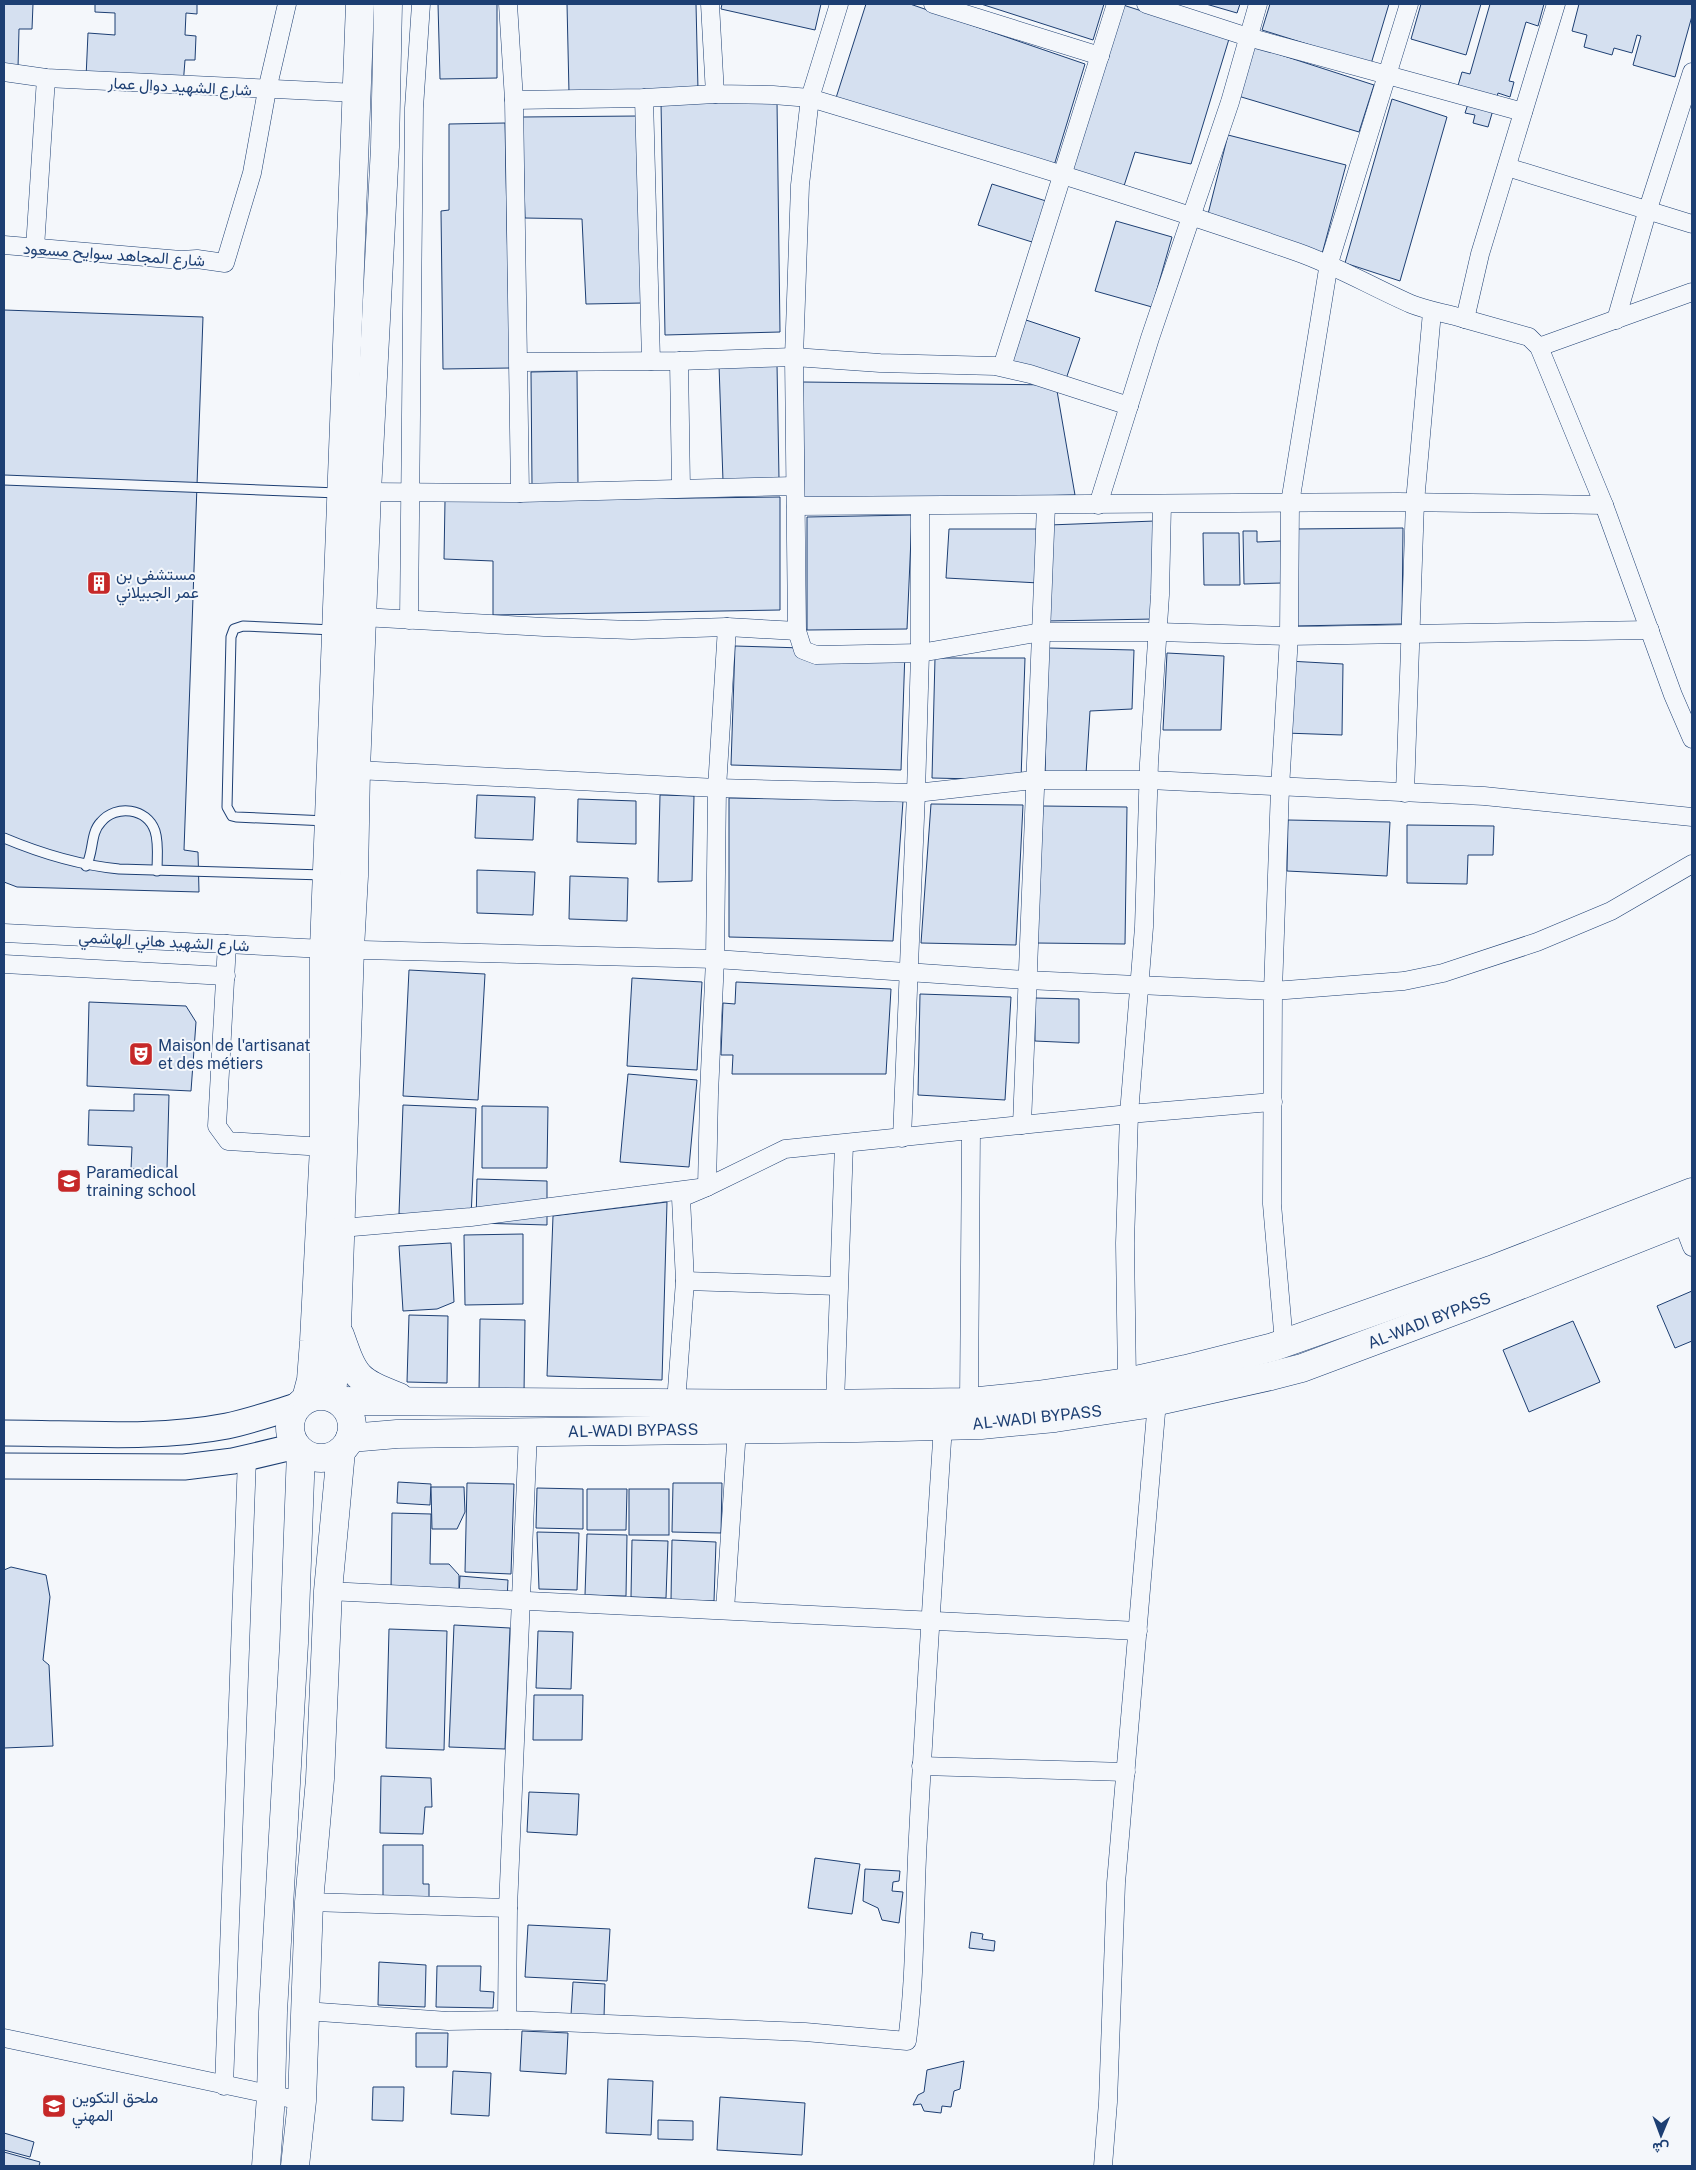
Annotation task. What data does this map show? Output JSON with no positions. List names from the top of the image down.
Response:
{
  "streets": {
    "main road": ["AL-WADI BYPASS"],
    "street": ["شارع الشهيد دوال عمار", "شارع المجاهد سوايح مسعود", "شارع الشهيد هاني الهاشمي"]
  },
  "crossings": [
    ["شارع الشهيد دوال عمار", "شارع المجاهد سوايح مسعود"]
  ],
  "places": {
    "building": ["مستشفى بن عمر الجبيلاني"],
    "theatre": ["Maison de l'artisanat et des métiers"],
    "school or university": ["Paramedical training school", "ملحق التكوين المهني"]
  },
  "north": "bottom"
}
